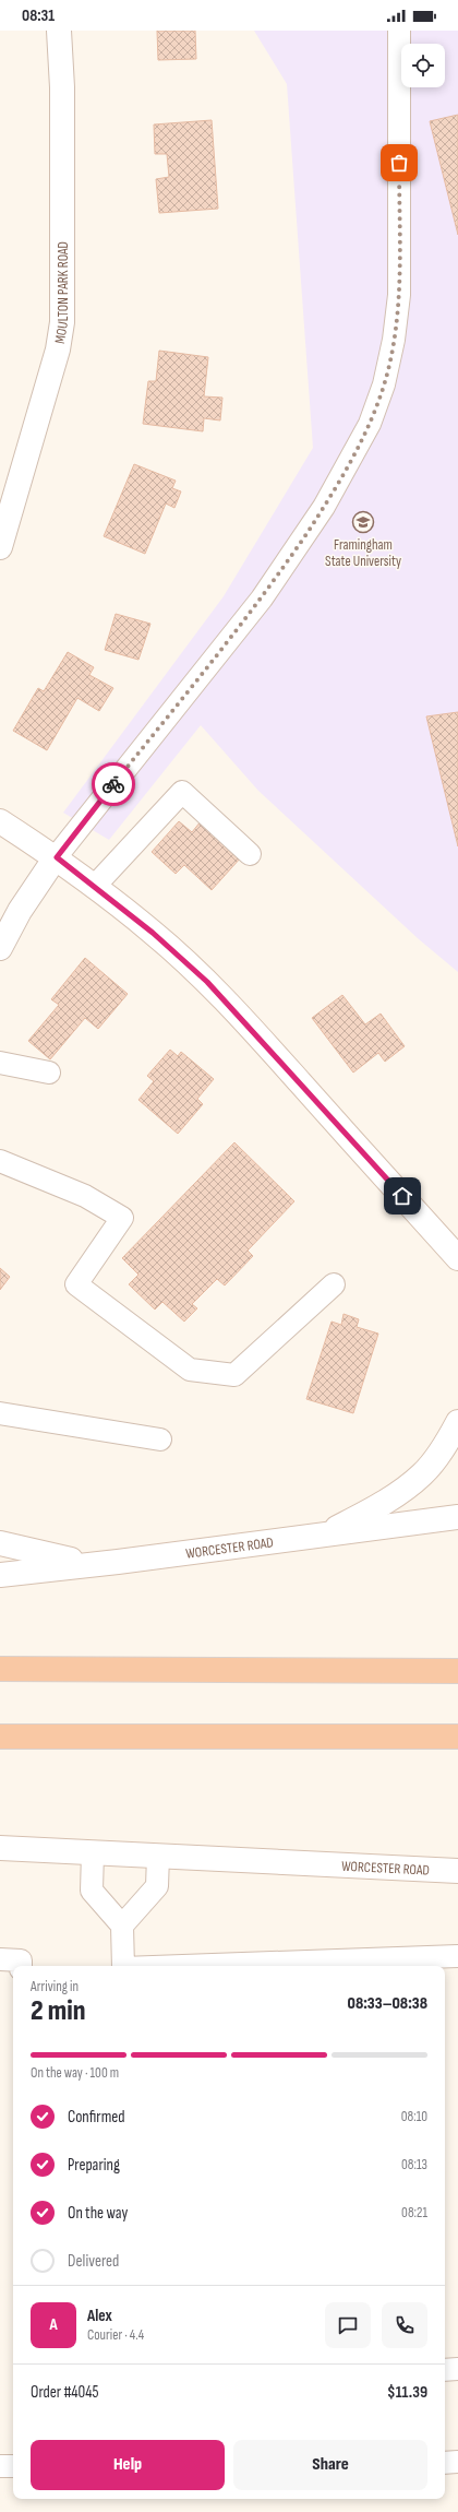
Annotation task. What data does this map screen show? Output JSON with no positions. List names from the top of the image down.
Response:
{
  "streets": {
    "main road": ["MOULTON PARK ROAD", "WORCESTER ROAD"]
  },
  "places": {
    "school or university": ["Framingham State University"]
  },
  "page": {
    "status": "08:31",
    "heading": ["2 min", "Arriving in", "08:33–08:38"],
    "panel": [
      "Alex",
      "Courier · 4.4",
      "Order #4045",
      "$11.39"
    ],
    "bar": "On the way · 100 m",
    "list": [
      ["Confirmed", "08:10"],
      ["Preparing", "08:13"],
      ["On the way", "08:21"],
      "Delivered"
    ],
    "round": "A",
    "buttons": ["Help", "Share"]
  }
}
